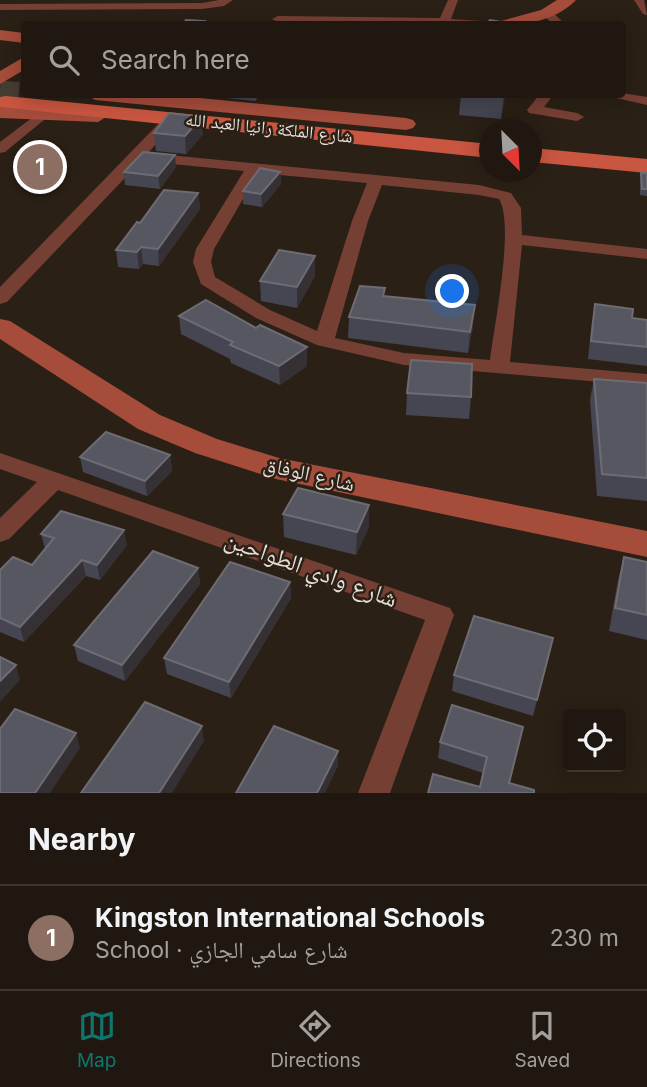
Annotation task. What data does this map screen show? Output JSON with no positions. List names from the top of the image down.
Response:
{
  "streets": {
    "main road": ["شارع الملكة رانيا العبد الله", "شارع الوفاق"],
    "street": ["شارع وادي الطواحين"]
  },
  "north": "bottom right",
  "page": {
    "search": "Search here",
    "pins": "1",
    "heading": "Nearby",
    "list": [
      {
        "mark": "1",
        "name": "Kingston International Schools",
        "note": "School · شارع سامي الجازي",
        "value": "230 m"
      }
    ],
    "nav": ["Map", "Directions", "Saved"]
  }
}
